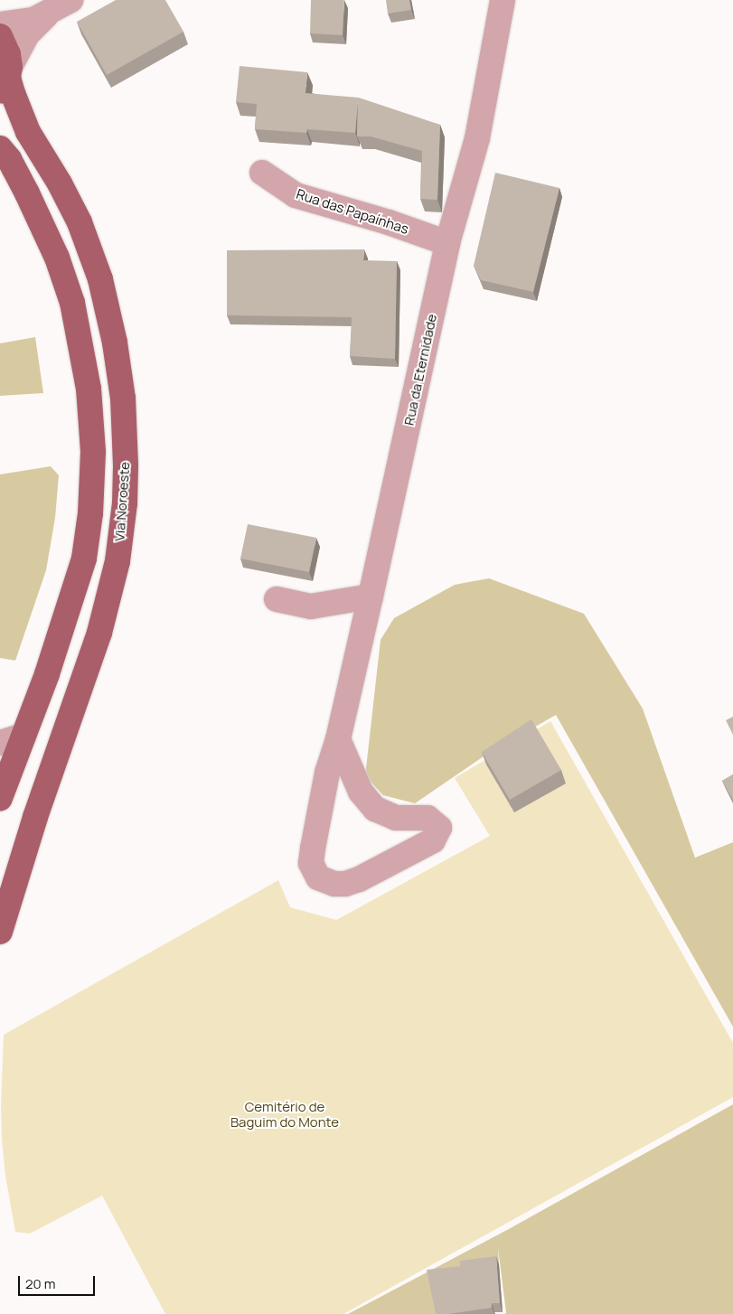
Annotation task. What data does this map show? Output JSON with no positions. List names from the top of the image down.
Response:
{
  "streets": {
    "main road": ["Via Noroeste"],
    "street": ["Rua das Papaínhas", "Rua da Eternidade"]
  },
  "crossings": [
    ["Rua das Papaínhas", "Rua da Eternidade"]
  ],
  "parks": ["Cemitério de Baguim do Monte"],
  "scale_bar": "20 m"
}
